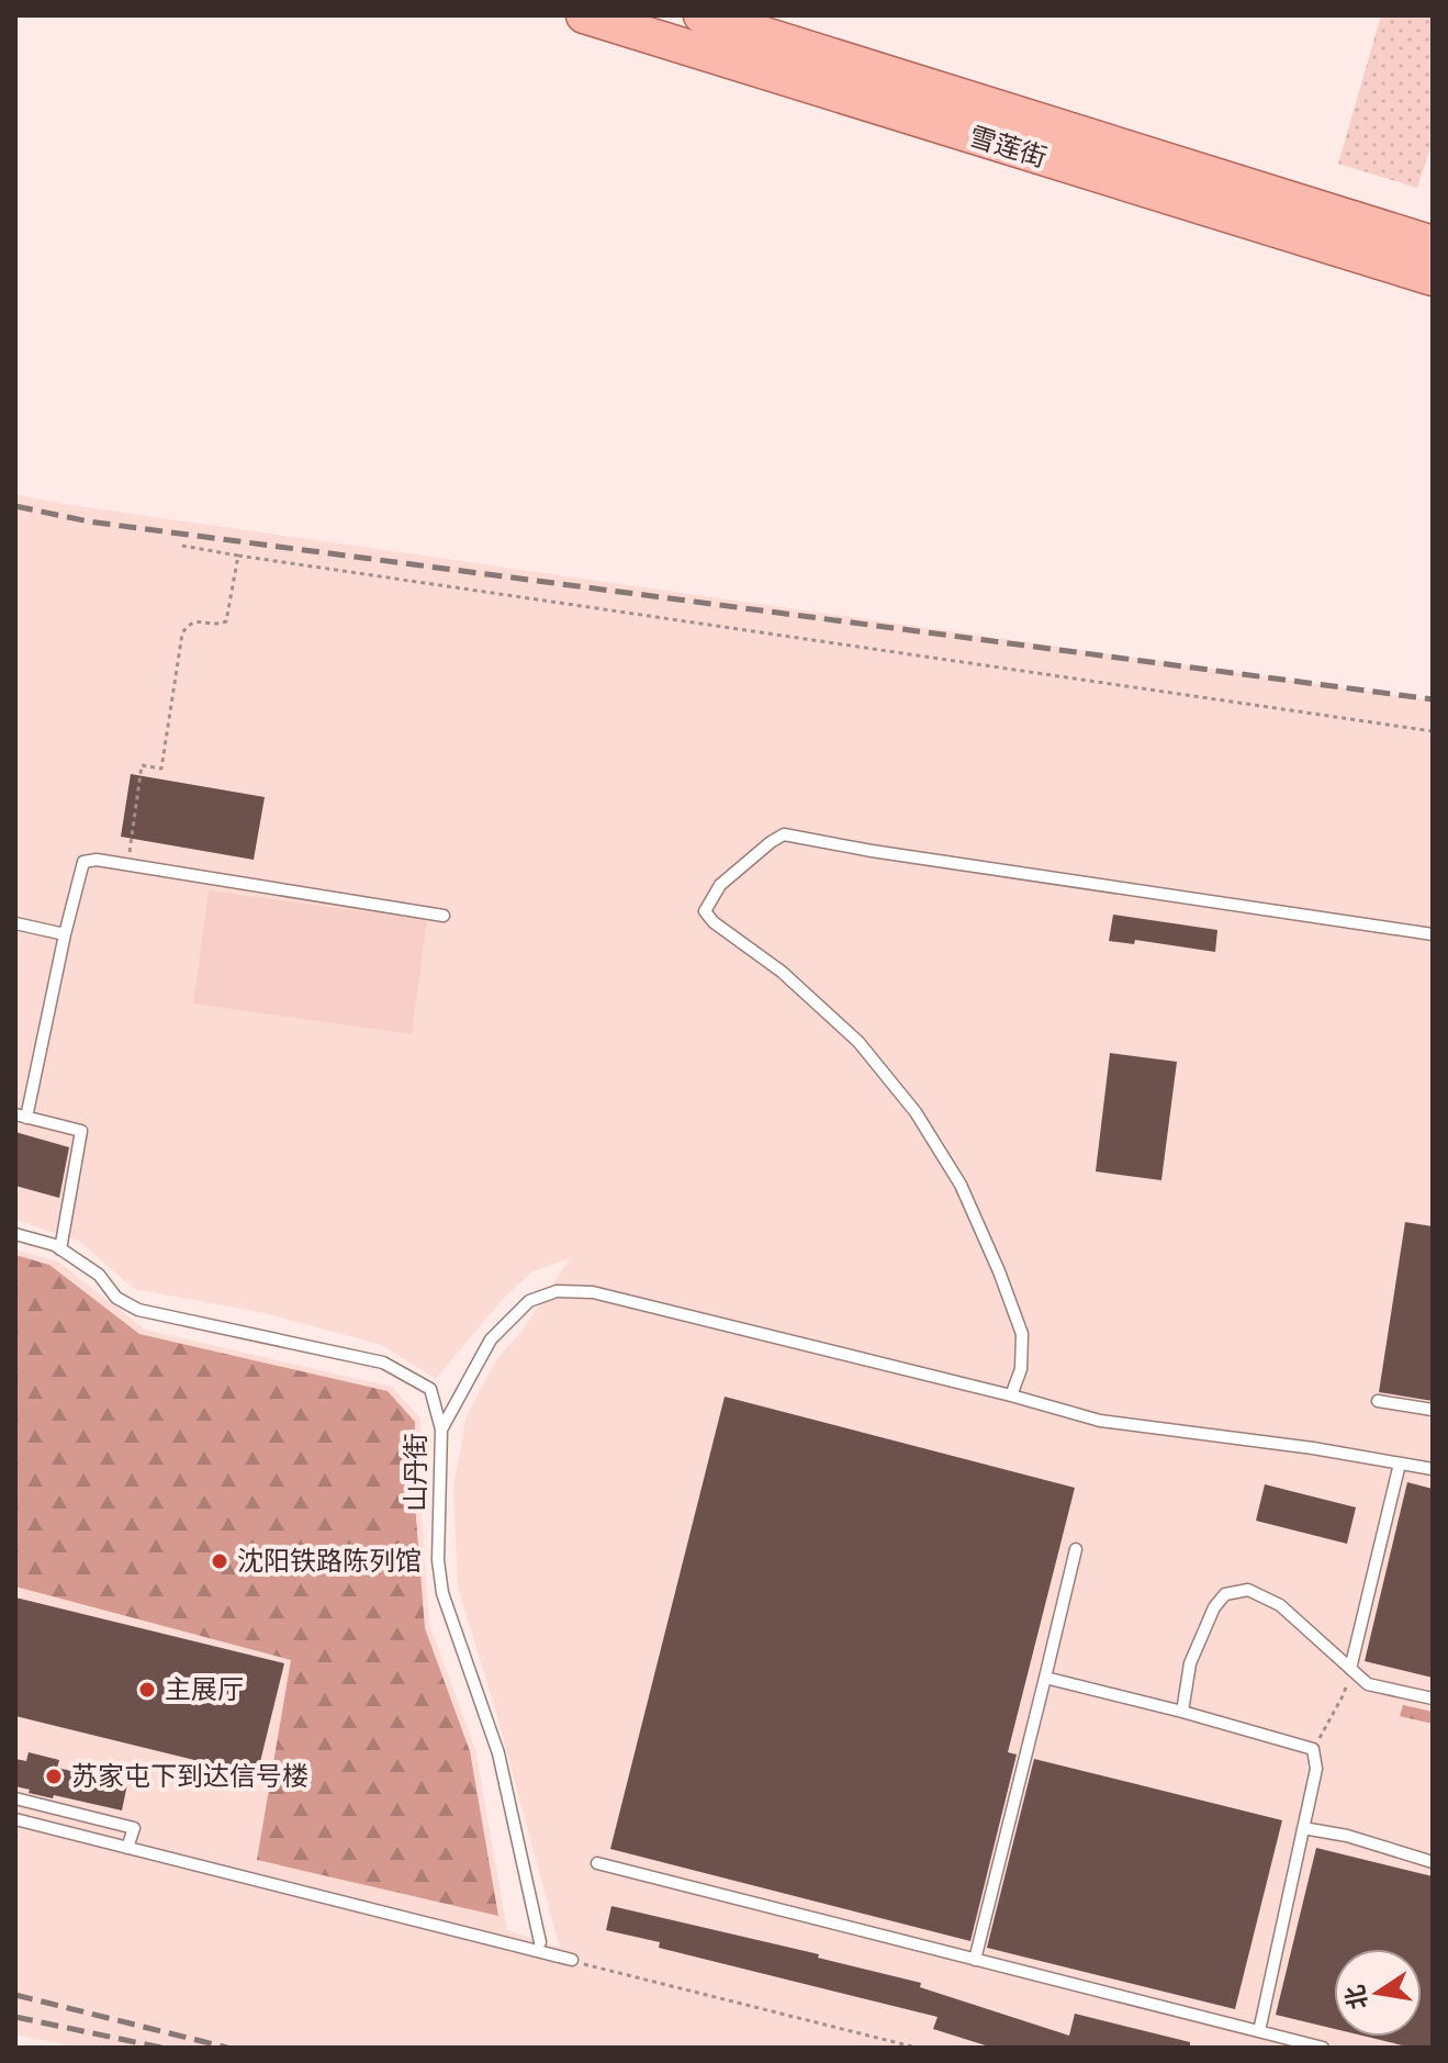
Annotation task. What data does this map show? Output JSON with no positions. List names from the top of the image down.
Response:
{
  "streets": {
    "main road": ["雪莲街"],
    "lane": ["山丹街"]
  },
  "places": ["沈阳铁路陈列馆", "主展厅", "苏家屯下到达信号楼"],
  "north": "left"
}
